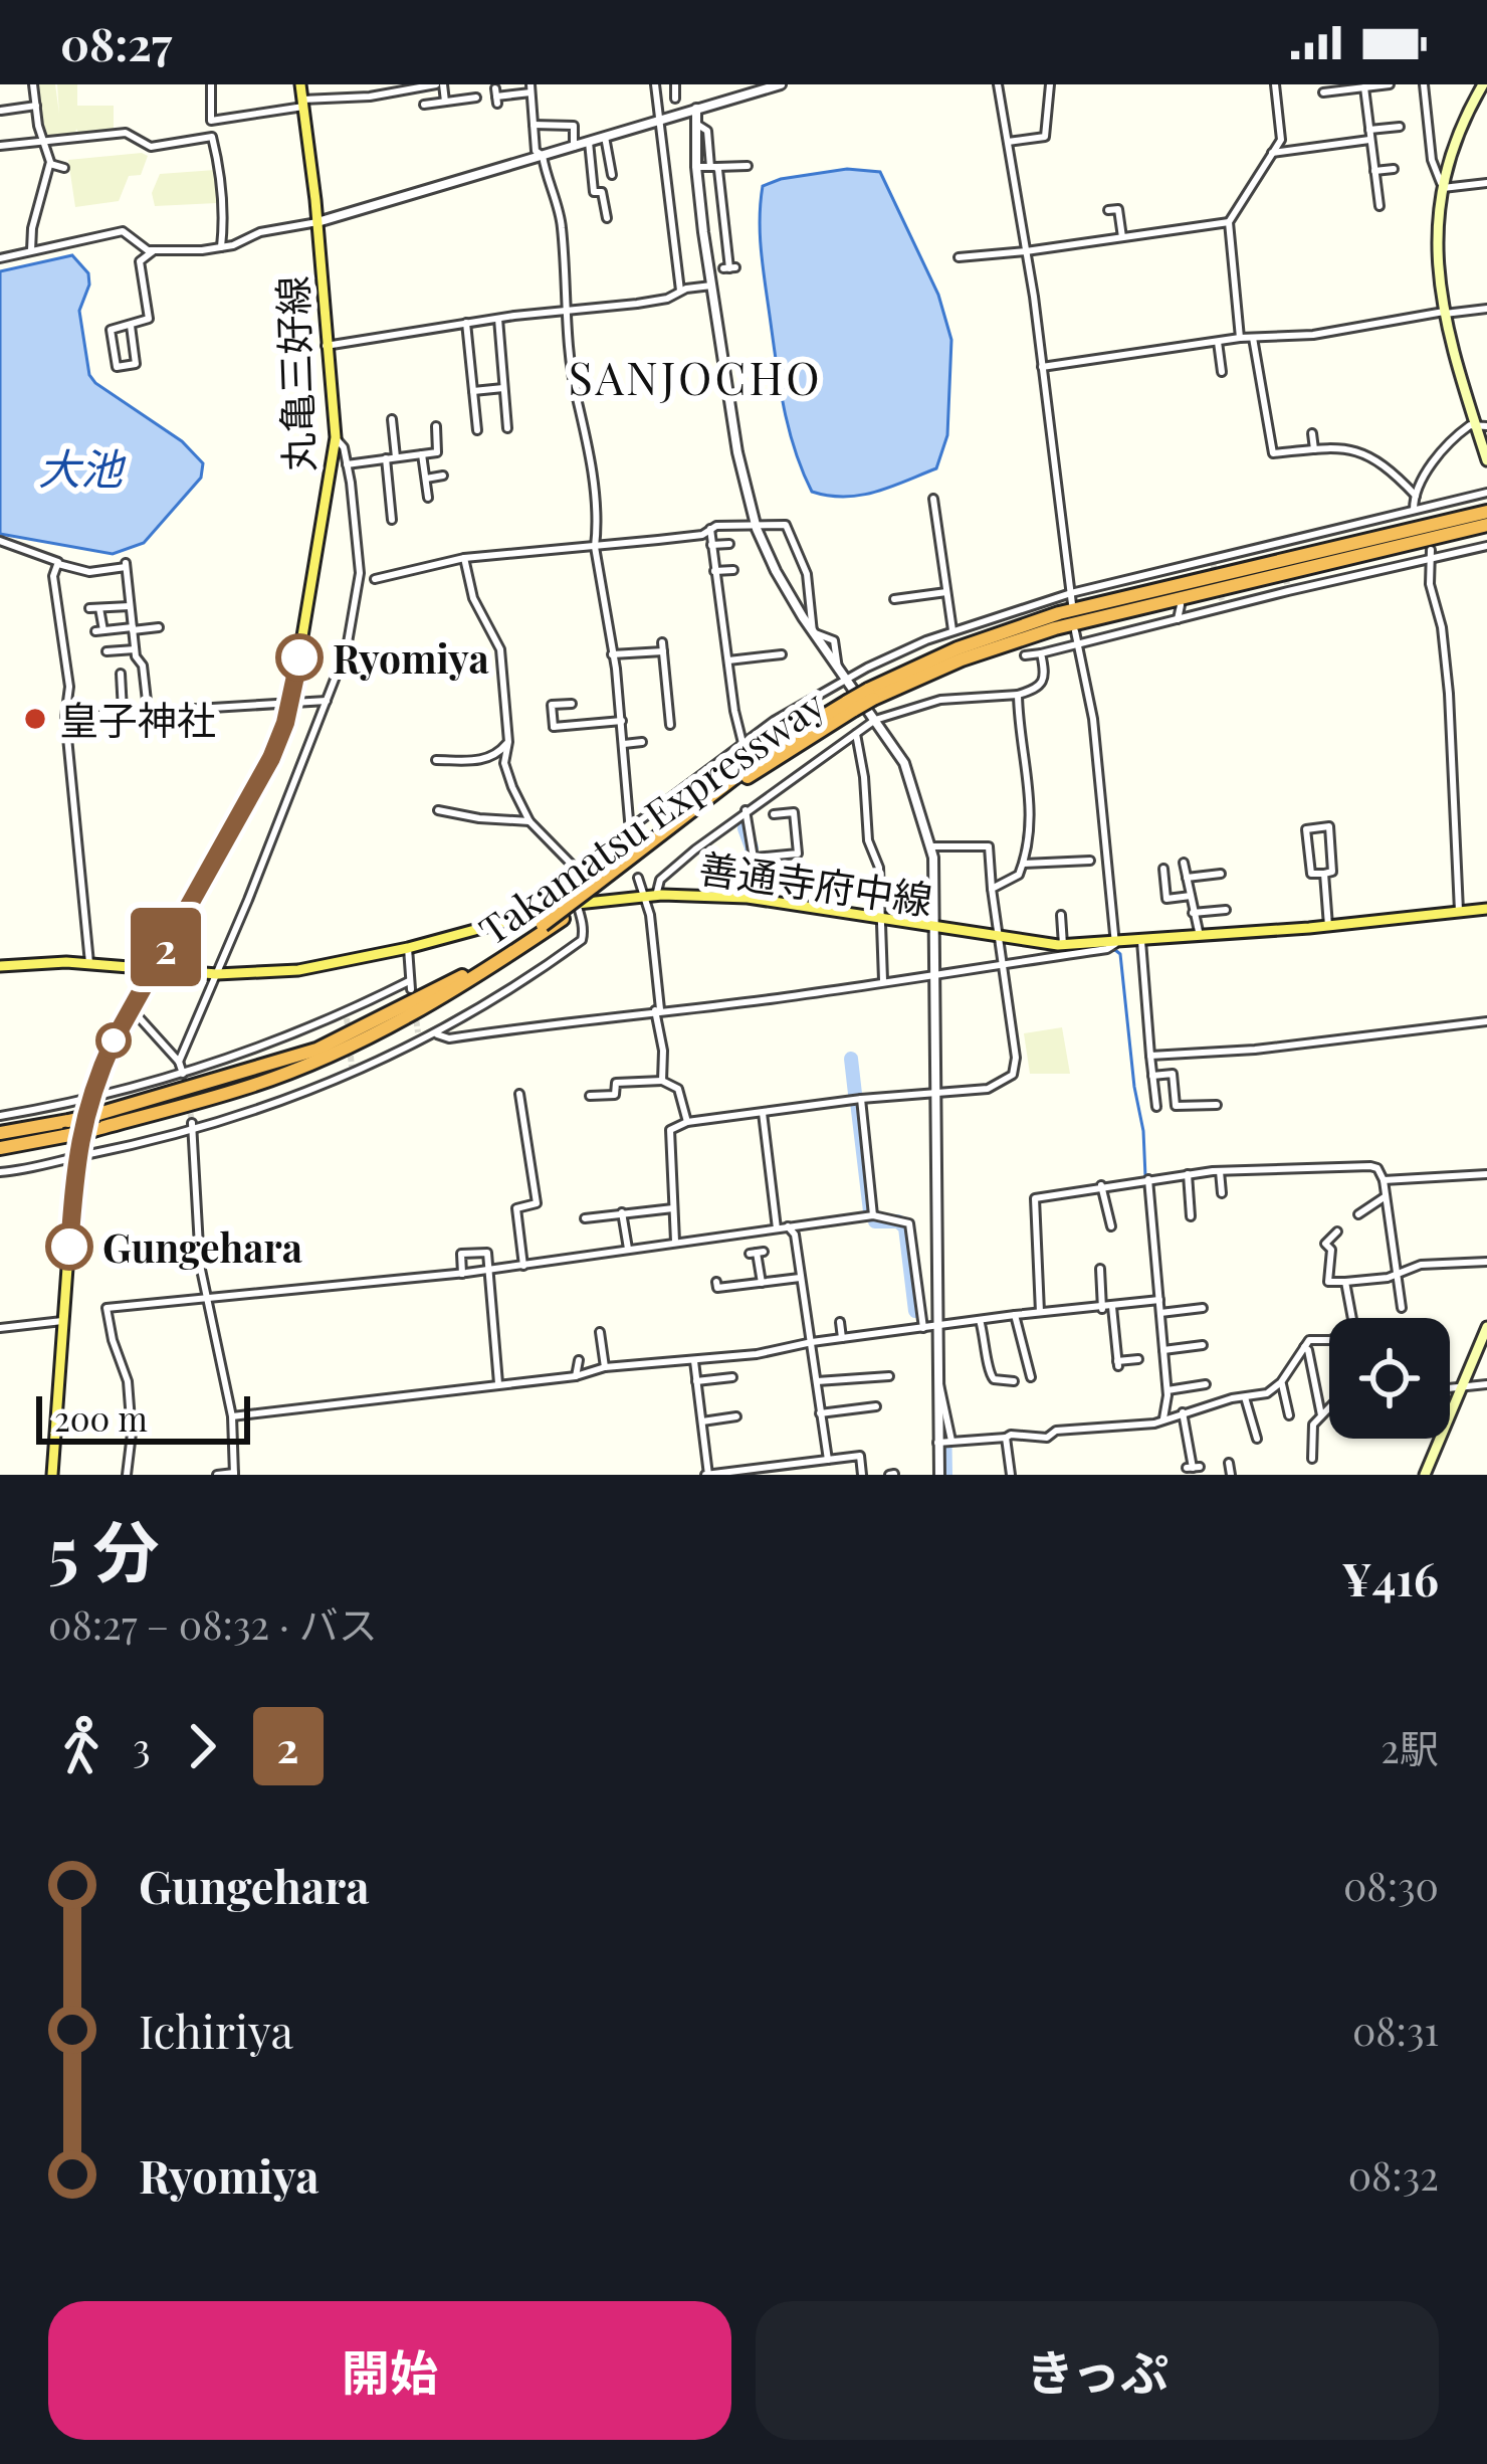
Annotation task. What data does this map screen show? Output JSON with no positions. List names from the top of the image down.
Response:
{
  "streets": {
    "highway": ["Takamatsu Expressway"],
    "main road": ["丸亀三好線", "善通寺府中線"]
  },
  "crossings": [
    ["丸亀三好線", "善通寺府中線"]
  ],
  "districts": ["SANJOCHO"],
  "water": ["大池"],
  "places": ["Ryomiya", "皇子神社", "Gungehara"],
  "lines": ["bus line 2"],
  "scale_bar": "200 m",
  "page": {
    "status": "08:27",
    "on_map": "2",
    "scale": "200 m",
    "heading": ["5 分", "08:27 – 08:32 · バス", "¥416"],
    "legs": ["3", "2", "2駅"],
    "list": [
      {
        "name": "Gungehara",
        "value": "08:30"
      },
      {
        "name": "Ichiriya",
        "value": "08:31"
      },
      {
        "name": "Ryomiya",
        "value": "08:32"
      }
    ],
    "buttons": ["開始", "きっぷ"]
  }
}
